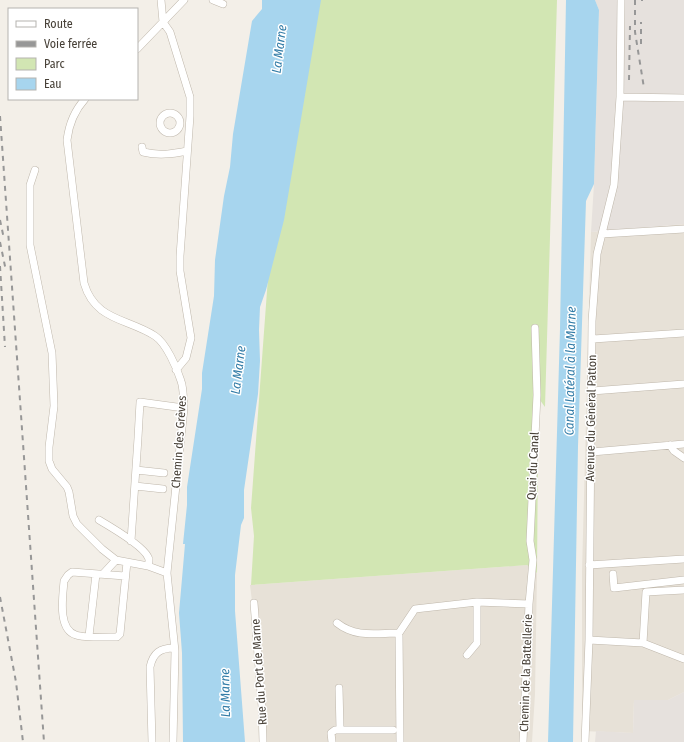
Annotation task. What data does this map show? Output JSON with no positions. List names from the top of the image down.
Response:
{
  "streets": {
    "street": [
      "Avenue du Général Patton",
      "Chemin des Grèves",
      "Quai du Canal",
      "Rue du Port de Marne",
      "Chemin de la Battellerie"
    ]
  },
  "crossings": [
    ["Quai du Canal", "Chemin de la Battellerie"]
  ],
  "water": ["La Marne", "Canal Latéral à la Marne"],
  "legend": [
    "Route",
    "Voie ferrée",
    "Parc",
    "Eau"
  ]
}
